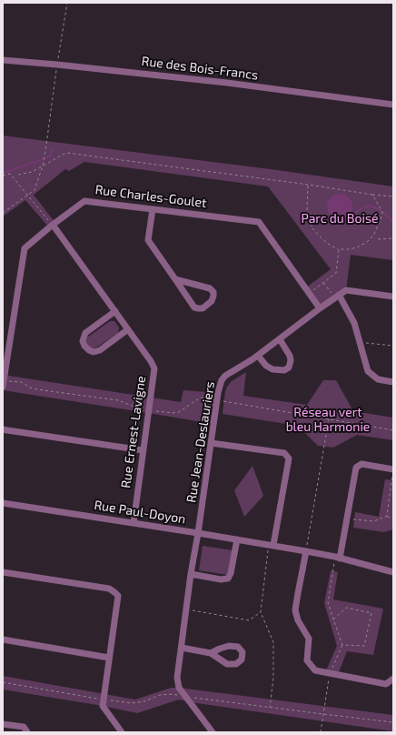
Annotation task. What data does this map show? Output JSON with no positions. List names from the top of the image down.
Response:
{
  "streets": {
    "street": [
      "Rue des Bois-Francs",
      "Rue Charles-Goulet",
      "Rue Ernest-Lavigne",
      "Rue Jean-Deslauriers",
      "Rue Paul-Doyon"
    ]
  },
  "crossings": [
    ["Rue Charles-Goulet", "Rue Ernest-Lavigne"],
    ["Rue Charles-Goulet", "Rue Jean-Deslauriers"],
    ["Rue Ernest-Lavigne", "Rue Paul-Doyon"],
    ["Rue Jean-Deslauriers", "Rue Paul-Doyon"]
  ],
  "parks": ["Parc du Boisé", "Réseau vert bleu Harmonie"]
}
